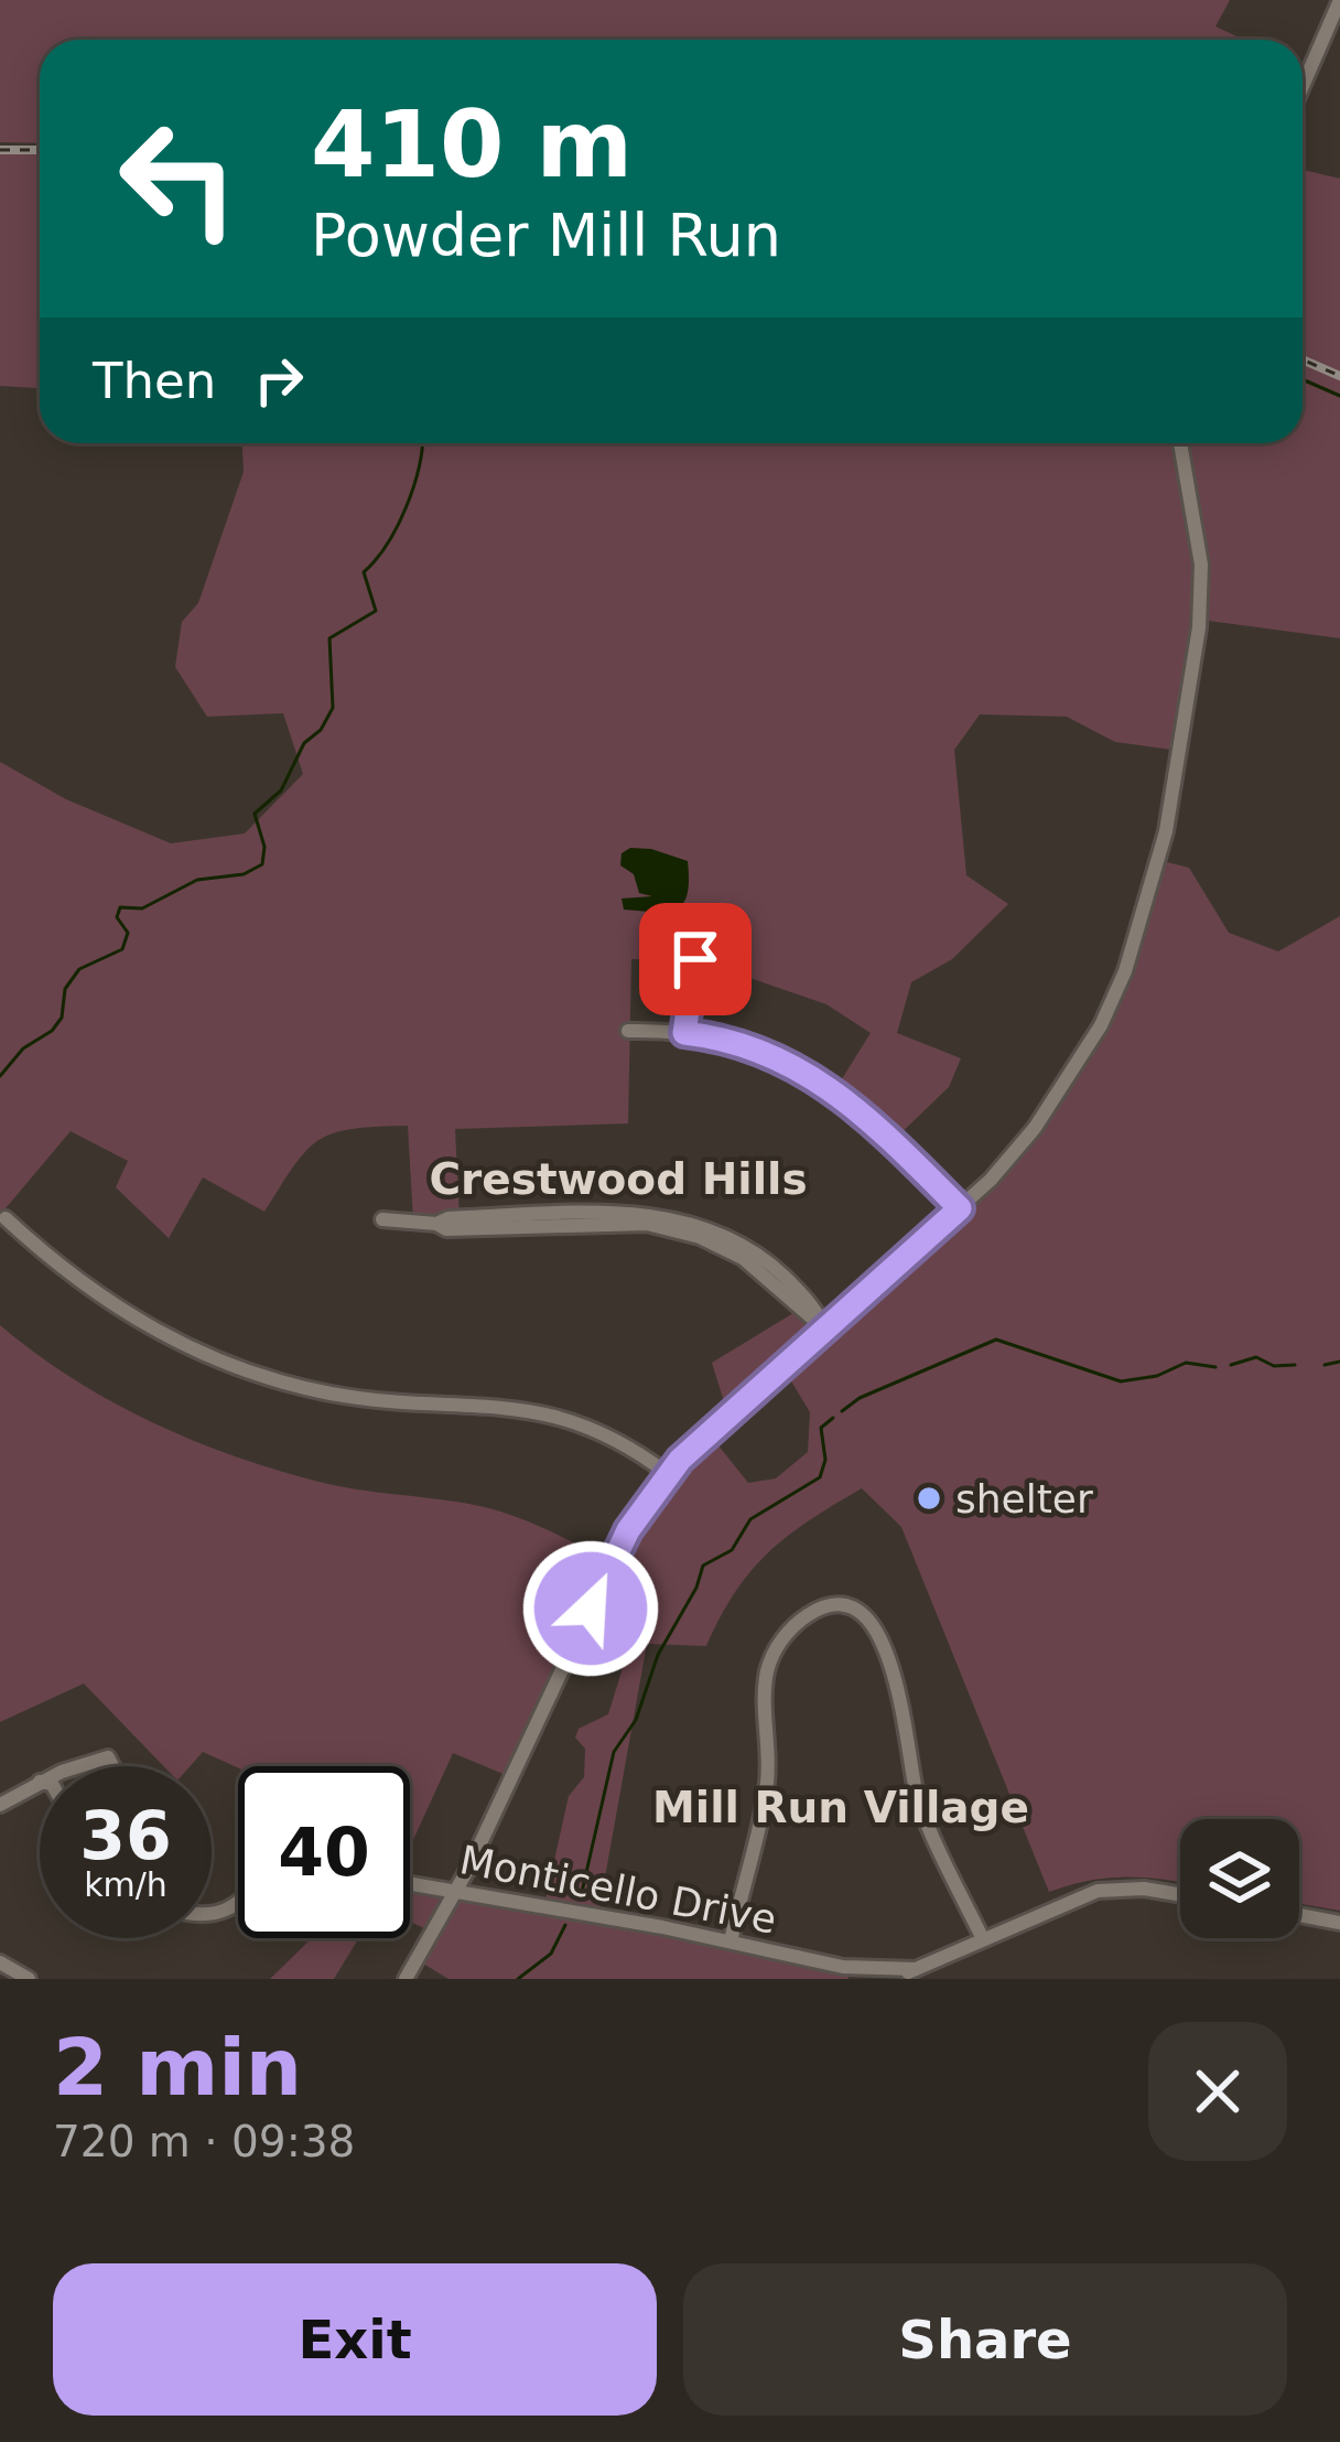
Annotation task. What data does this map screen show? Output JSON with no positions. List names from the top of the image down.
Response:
{
  "streets": {
    "street": ["Monticello Drive"]
  },
  "districts": ["Crestwood Hills", "Mill Run Village"],
  "places": ["shelter"],
  "page": {
    "turn": ["410 m", "Powder Mill Run"],
    "then": "Then",
    "speed": "36 km/h",
    "limit": "40",
    "heading": ["2 min", "720 m · 09:38"],
    "buttons": ["Exit", "Share"]
  }
}
